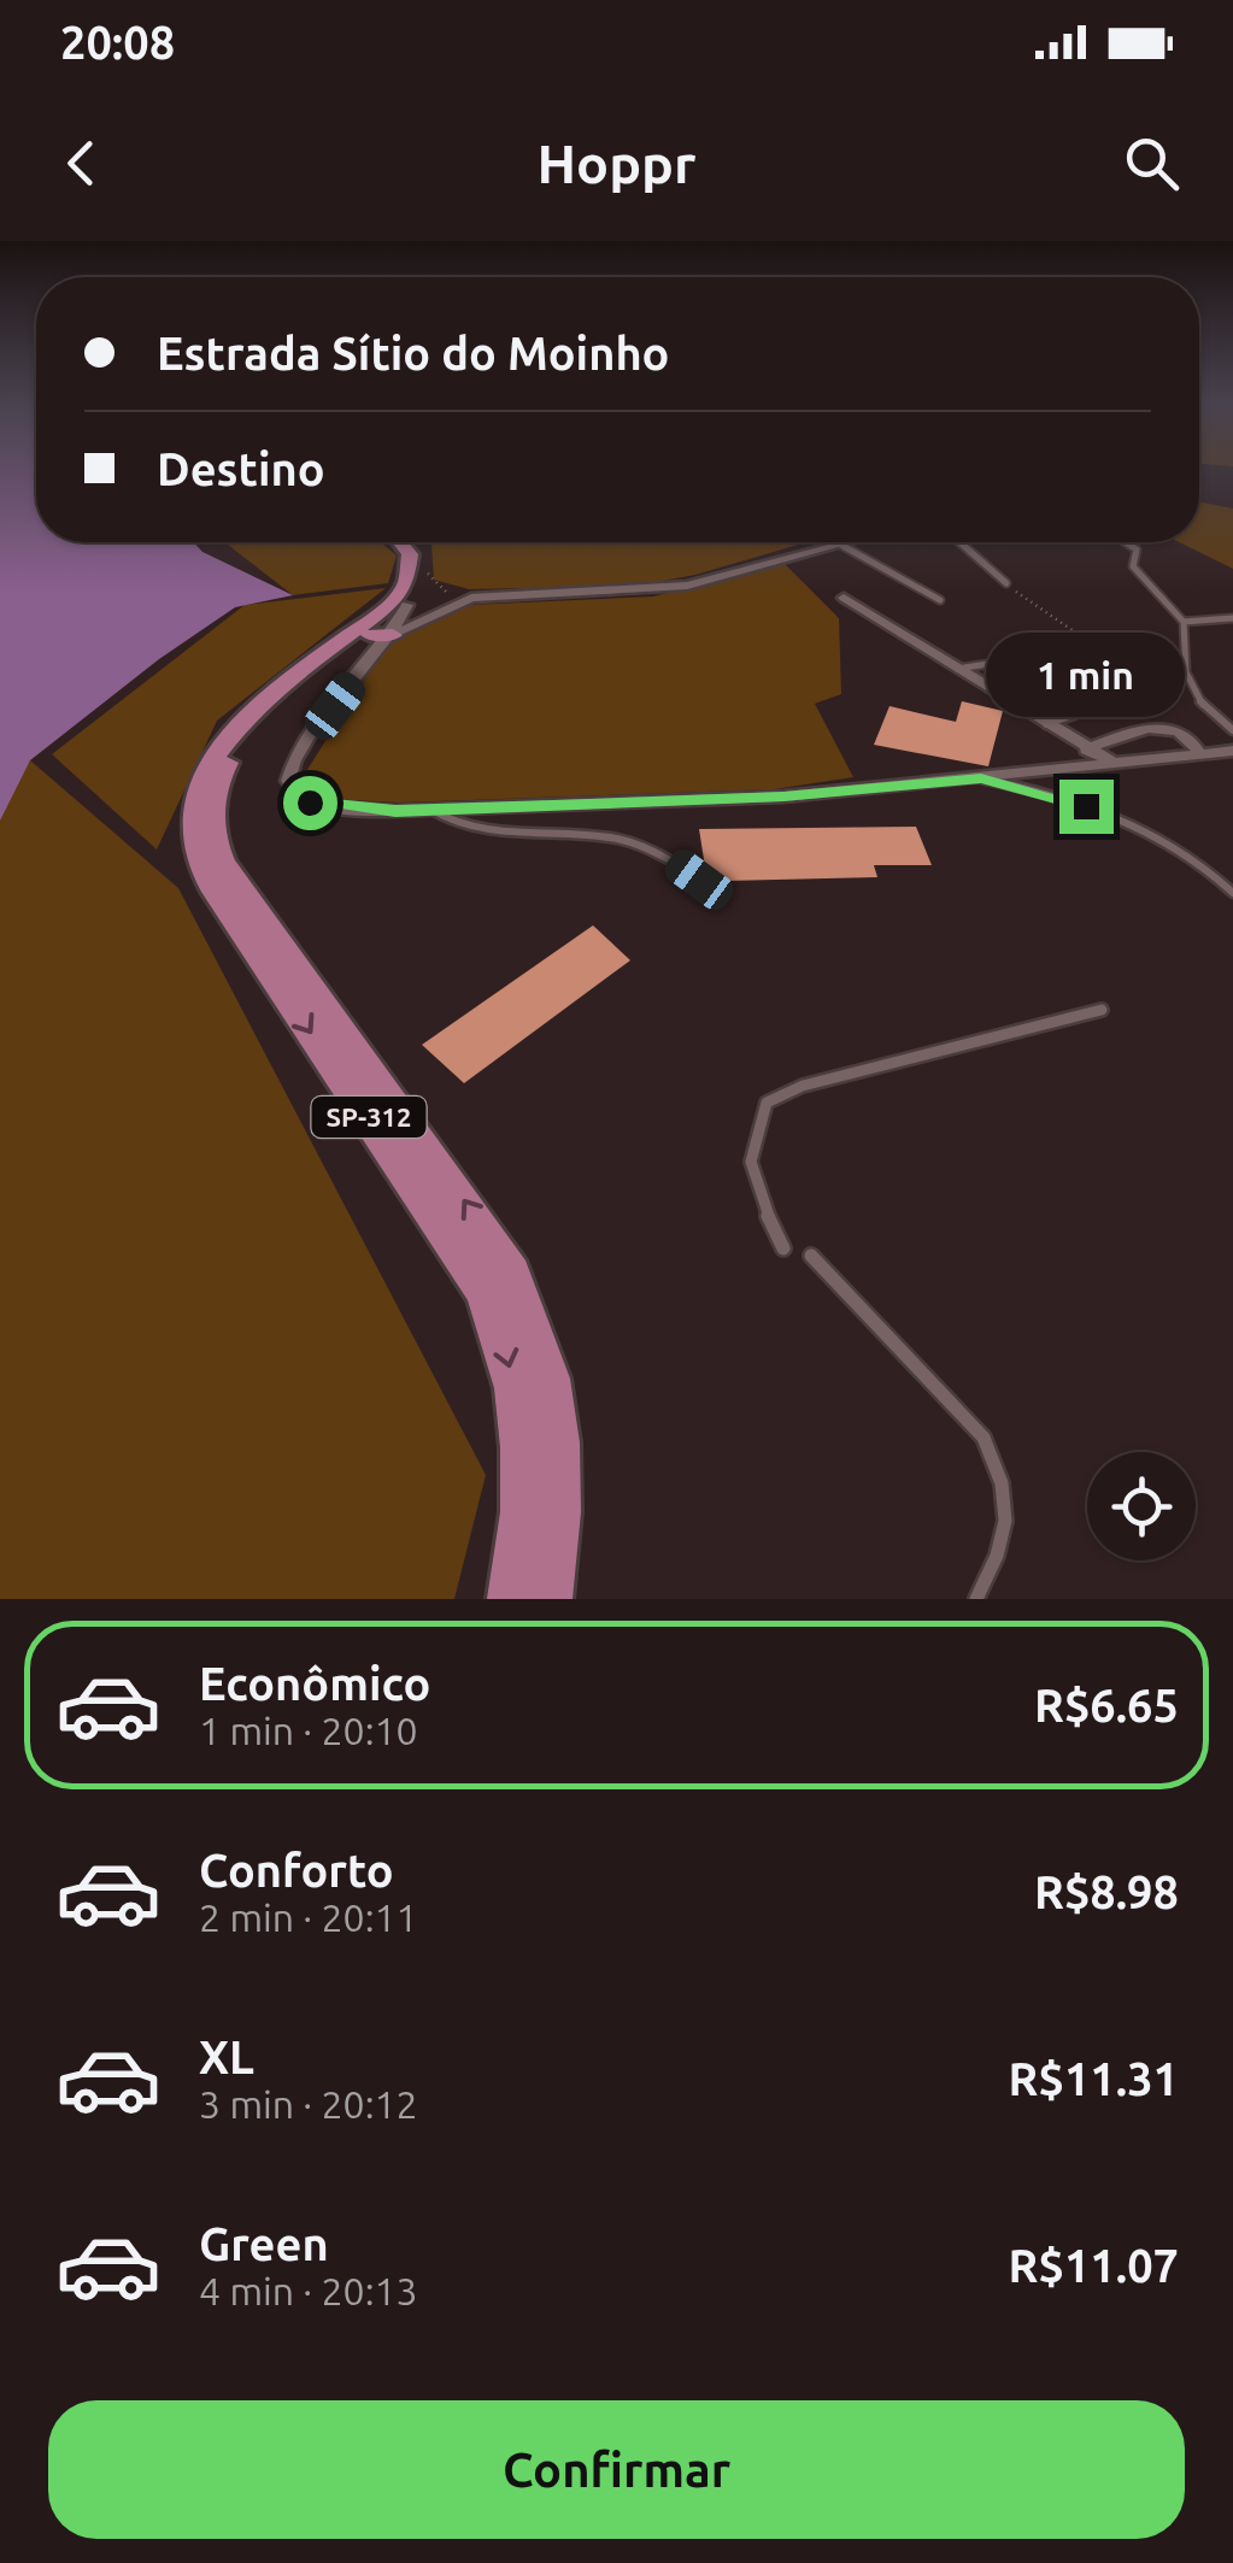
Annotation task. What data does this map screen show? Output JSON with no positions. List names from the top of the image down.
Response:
{
  "streets": {
    "main road": ["SP-312"]
  },
  "page": {
    "status": "20:08",
    "header": "Hoppr",
    "banner": ["Estrada Sítio do Moinho", "Destino"],
    "bubble": "1 min",
    "list": [
      {
        "name": "Econômico",
        "note": "1 min · 20:10",
        "value": "R$6.65"
      },
      {
        "name": "Conforto",
        "note": "2 min · 20:11",
        "value": "R$8.98"
      },
      {
        "name": "XL",
        "note": "3 min · 20:12",
        "value": "R$11.31"
      },
      {
        "name": "Green",
        "note": "4 min · 20:13",
        "value": "R$11.07"
      }
    ],
    "buttons": "Confirmar"
  }
}
